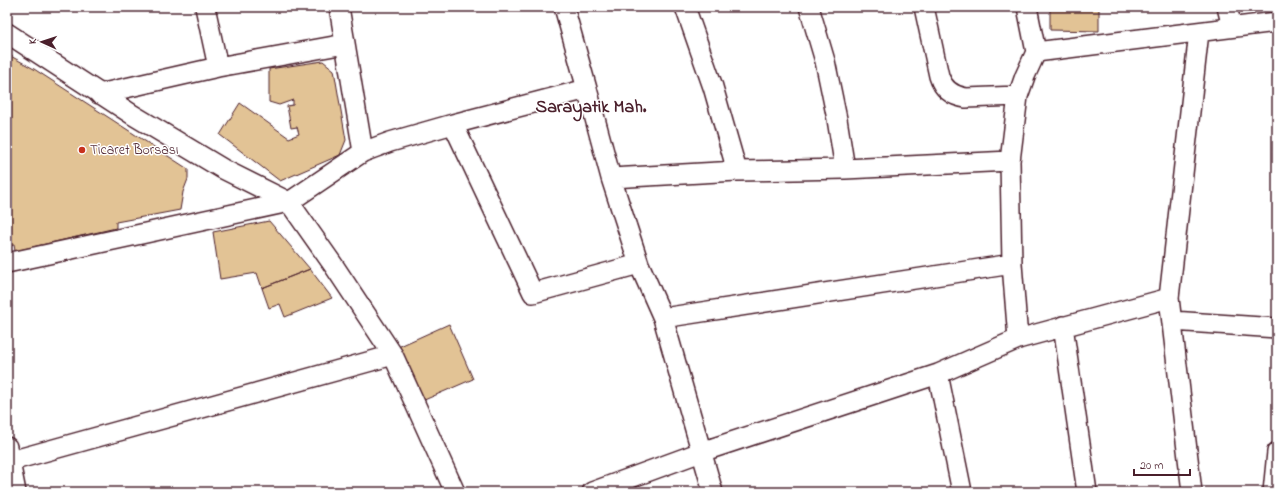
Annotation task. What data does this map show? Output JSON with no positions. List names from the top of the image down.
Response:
{
  "districts": ["Sarayatik Mah."],
  "places": ["Ticaret Borsası"],
  "scale_bar": "20 m",
  "north": "left"
}
